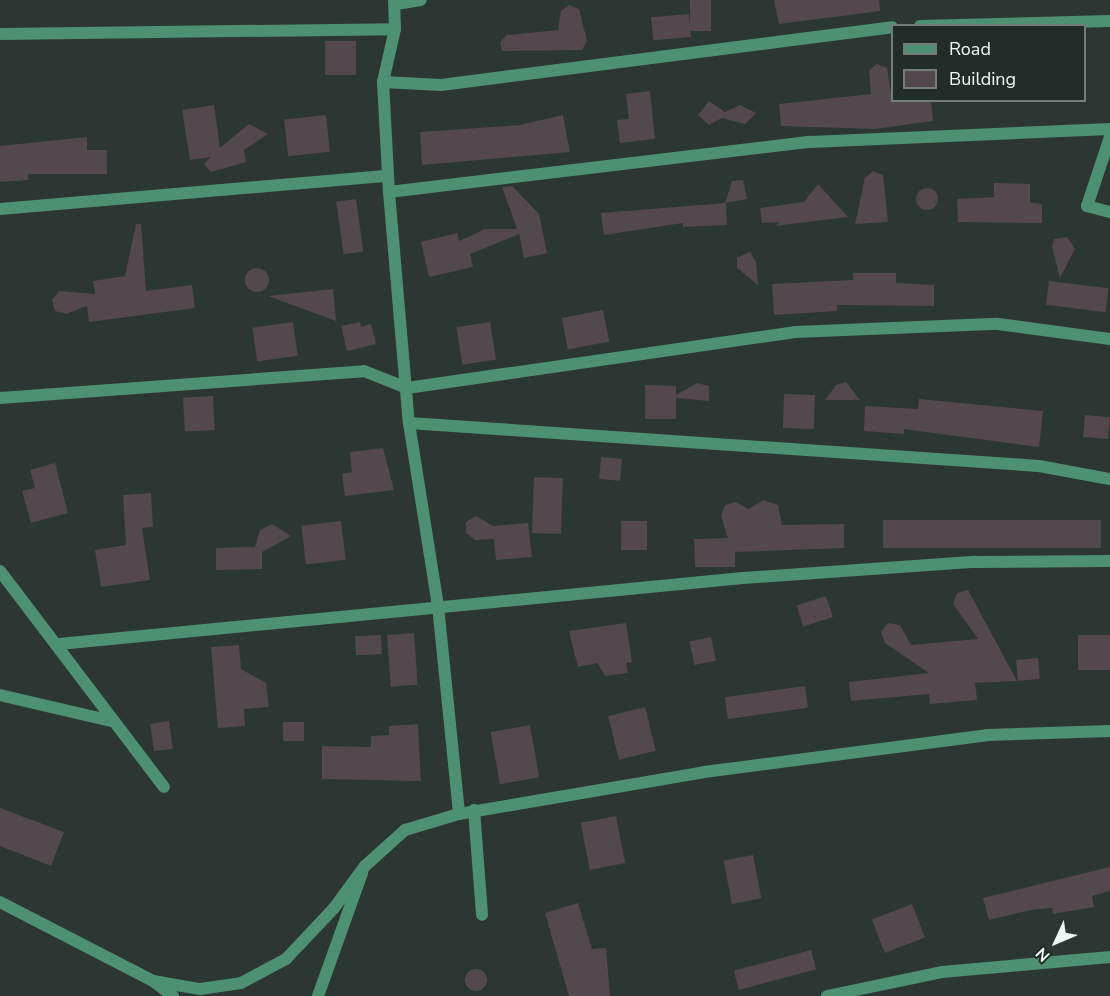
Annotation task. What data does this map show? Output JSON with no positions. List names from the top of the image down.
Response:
{
  "legend": ["Road", "Building"],
  "north": "bottom left"
}
